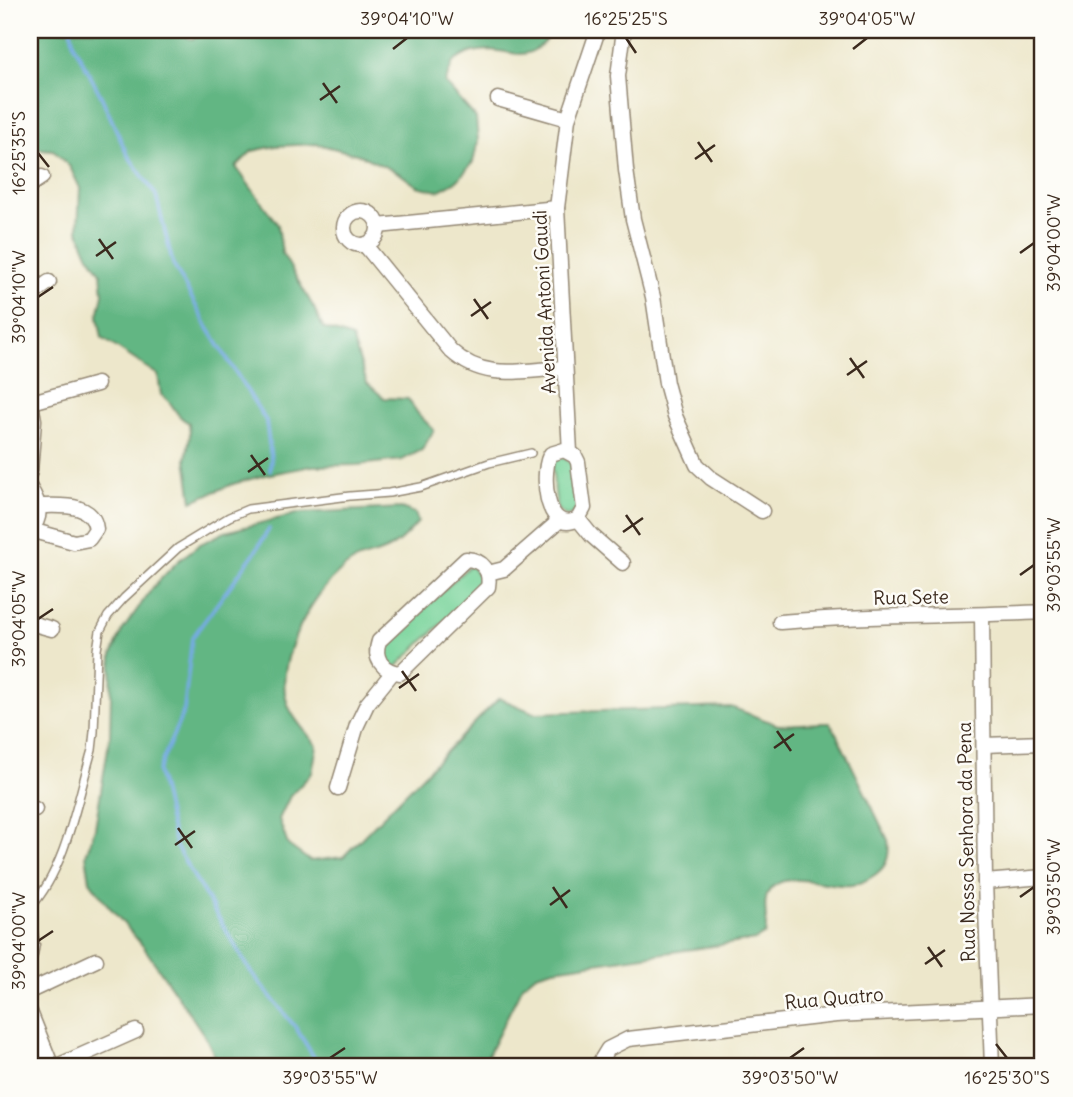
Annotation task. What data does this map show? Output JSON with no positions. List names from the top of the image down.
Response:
{
  "streets": {
    "street": [
      "Avenida Antoni Gaudi",
      "Rua Sete",
      "Rua Nossa Senhora da Pena",
      "Rua Quatro"
    ]
  },
  "crossings": [
    ["Rua Sete", "Rua Nossa Senhora da Pena"],
    ["Rua Nossa Senhora da Pena", "Rua Quatro"]
  ],
  "coordinates": [
    "39°04'10\"W",
    "16°25'25\"S",
    "39°04'05\"W",
    "16°25'35\"S",
    "39°04'00\"W",
    "39°03'55\"W",
    "39°03'50\"W",
    "16°25'30\"S"
  ]
}
